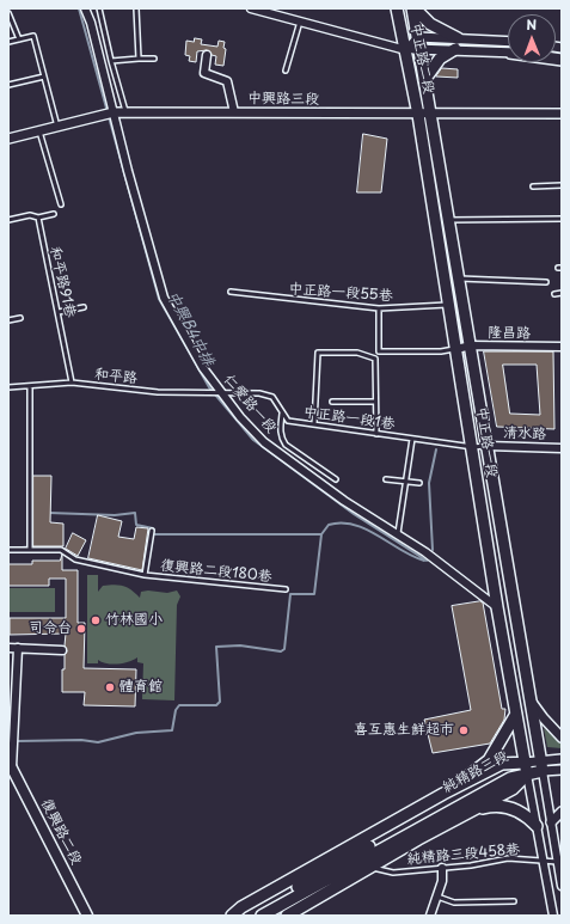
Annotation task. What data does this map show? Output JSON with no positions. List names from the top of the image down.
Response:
{
  "streets": {
    "main road": [
      "中正路二段",
      "中正路一段",
      "純精路三段",
      "復興路二段"
    ],
    "street": [
      "中興路三段",
      "隆昌路",
      "仁愛路一段",
      "清水路"
    ],
    "lane": [
      "和平路91巷",
      "中正路一段55巷",
      "和平路",
      "中正路一段1巷",
      "復興路二段180巷",
      "純精路三段458巷"
    ]
  },
  "crossings": [
    ["中正路二段", "中興路三段"],
    ["中正路二段", "中正路一段"],
    ["中興路三段", "仁愛路一段"],
    ["中興路三段", "中正路一段"],
    ["和平路91巷", "和平路"],
    ["中正路一段55巷", "中正路一段"],
    ["隆昌路", "中正路一段"],
    ["和平路", "仁愛路一段"],
    ["和平路", "中正路一段1巷"],
    ["仁愛路一段", "中正路一段1巷"],
    ["仁愛路一段", "中正路一段"],
    ["中正路一段1巷", "清水路"],
    ["中正路一段1巷", "中正路一段"],
    ["清水路", "中正路一段"],
    ["中正路一段", "純精路三段"],
    ["純精路三段", "純精路三段458巷"]
  ],
  "water": ["中興B4中排"],
  "places": [
    "竹林國小",
    "司令台",
    "體育館",
    "喜互惠生鮮超市"
  ],
  "north": "top"
}
